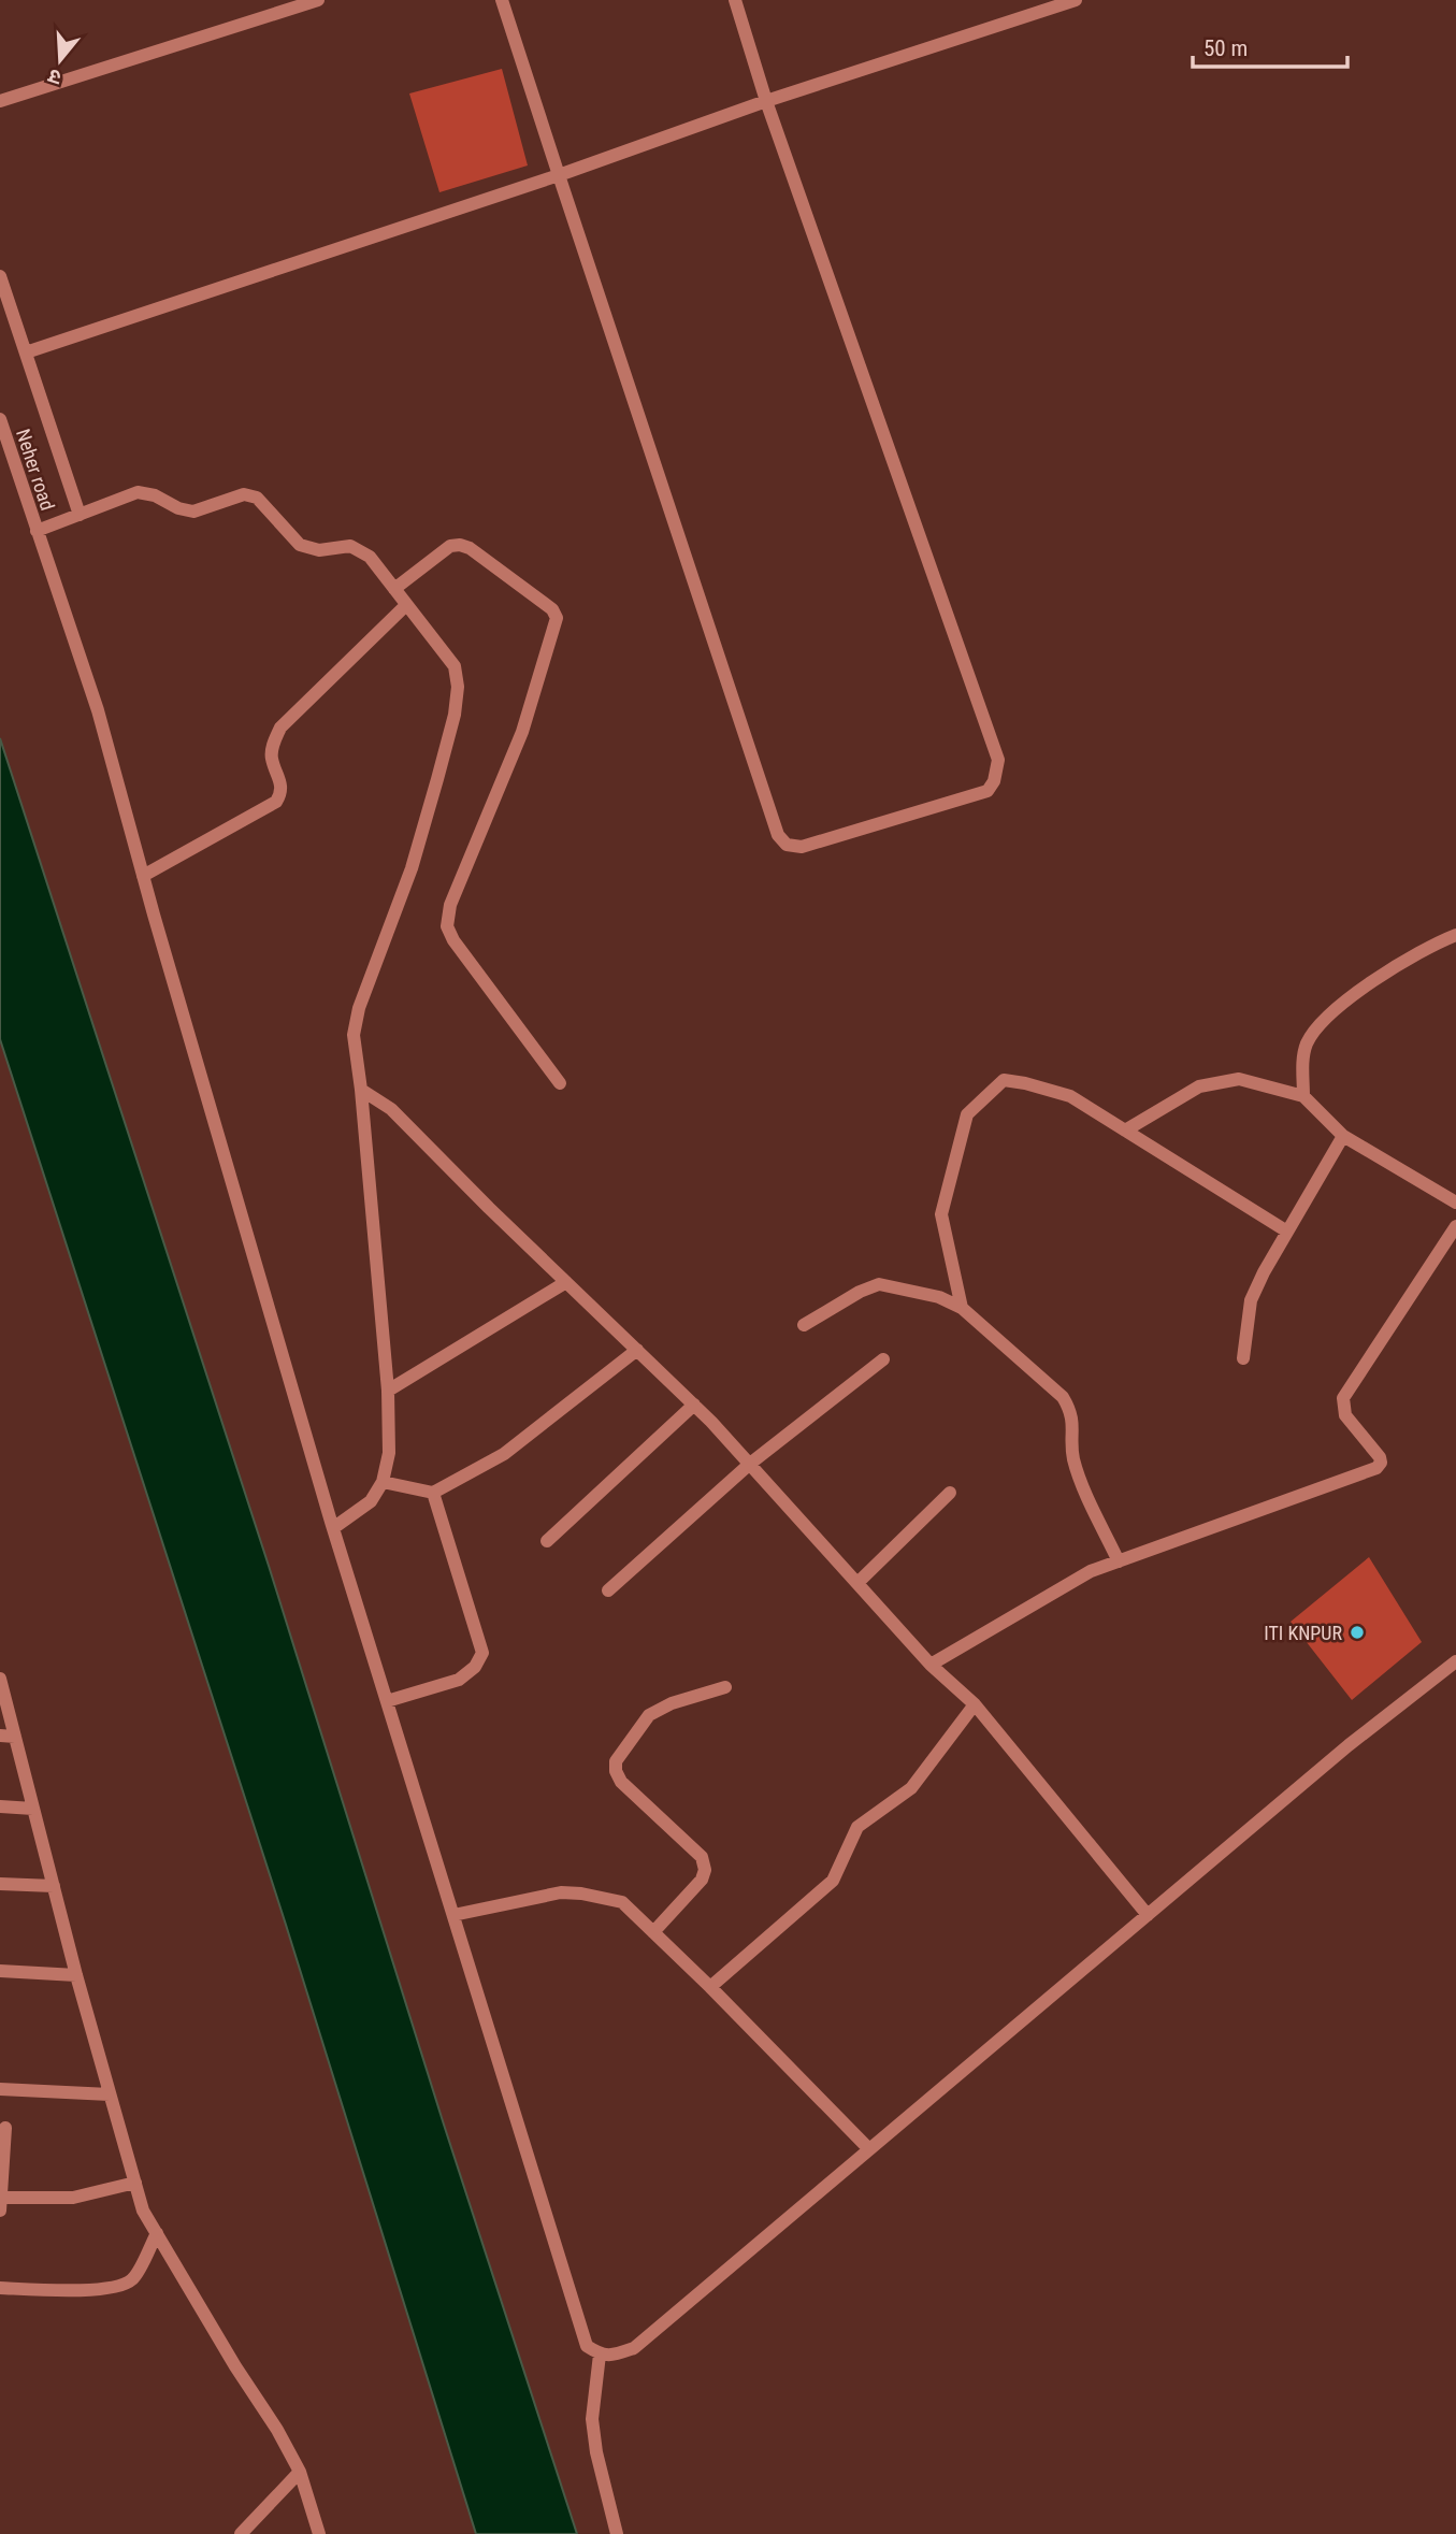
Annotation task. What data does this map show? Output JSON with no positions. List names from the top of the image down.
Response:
{
  "streets": {
    "street": ["Neher road"]
  },
  "places": ["ITI KNPUR"],
  "scale_bar": "50 m",
  "north": "bottom"
}
